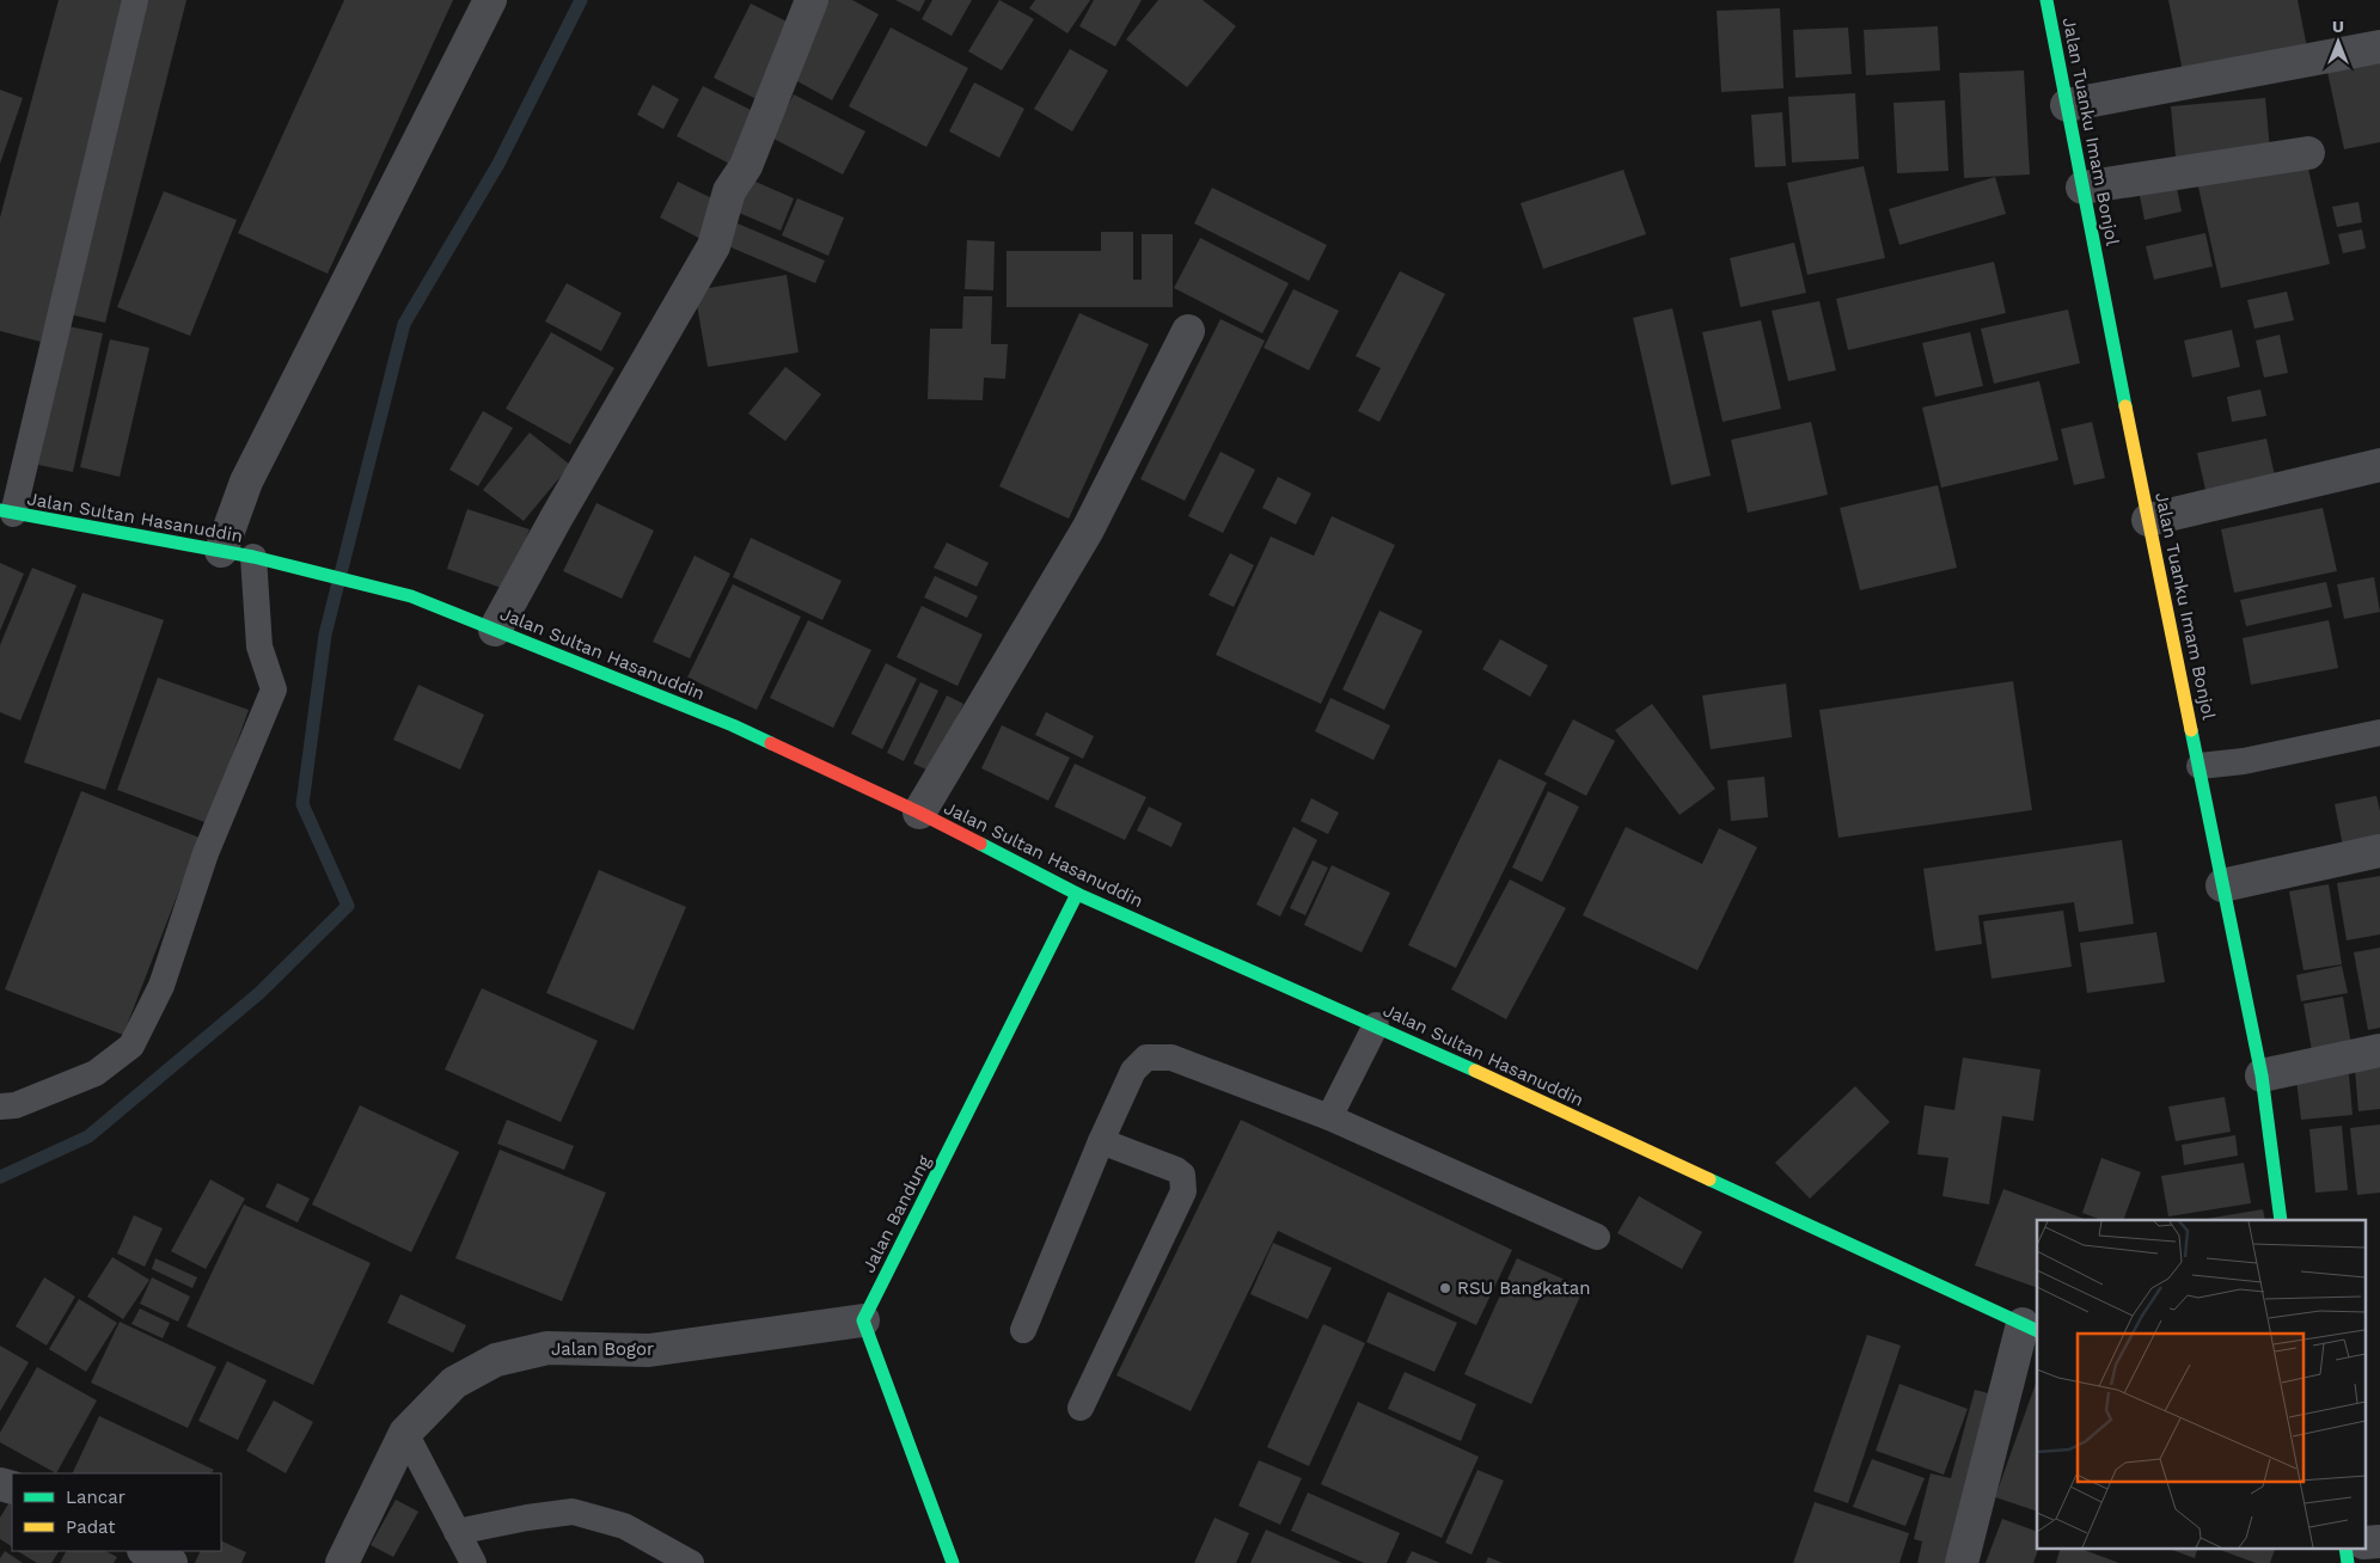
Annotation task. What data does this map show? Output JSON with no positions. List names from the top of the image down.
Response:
{
  "streets": {
    "main road": ["Jalan Tuanku Imam Bonjol", "Jalan Sultan Hasanuddin", "Jalan Bandung"],
    "street": ["Jalan Bogor"]
  },
  "crossings": [
    ["Jalan Sultan Hasanuddin", "Jalan Bandung"],
    ["Jalan Bandung", "Jalan Bogor"]
  ],
  "places": ["RSU Bangkatan"],
  "legend": ["Lancar", "Padat"],
  "north": "top"
}
